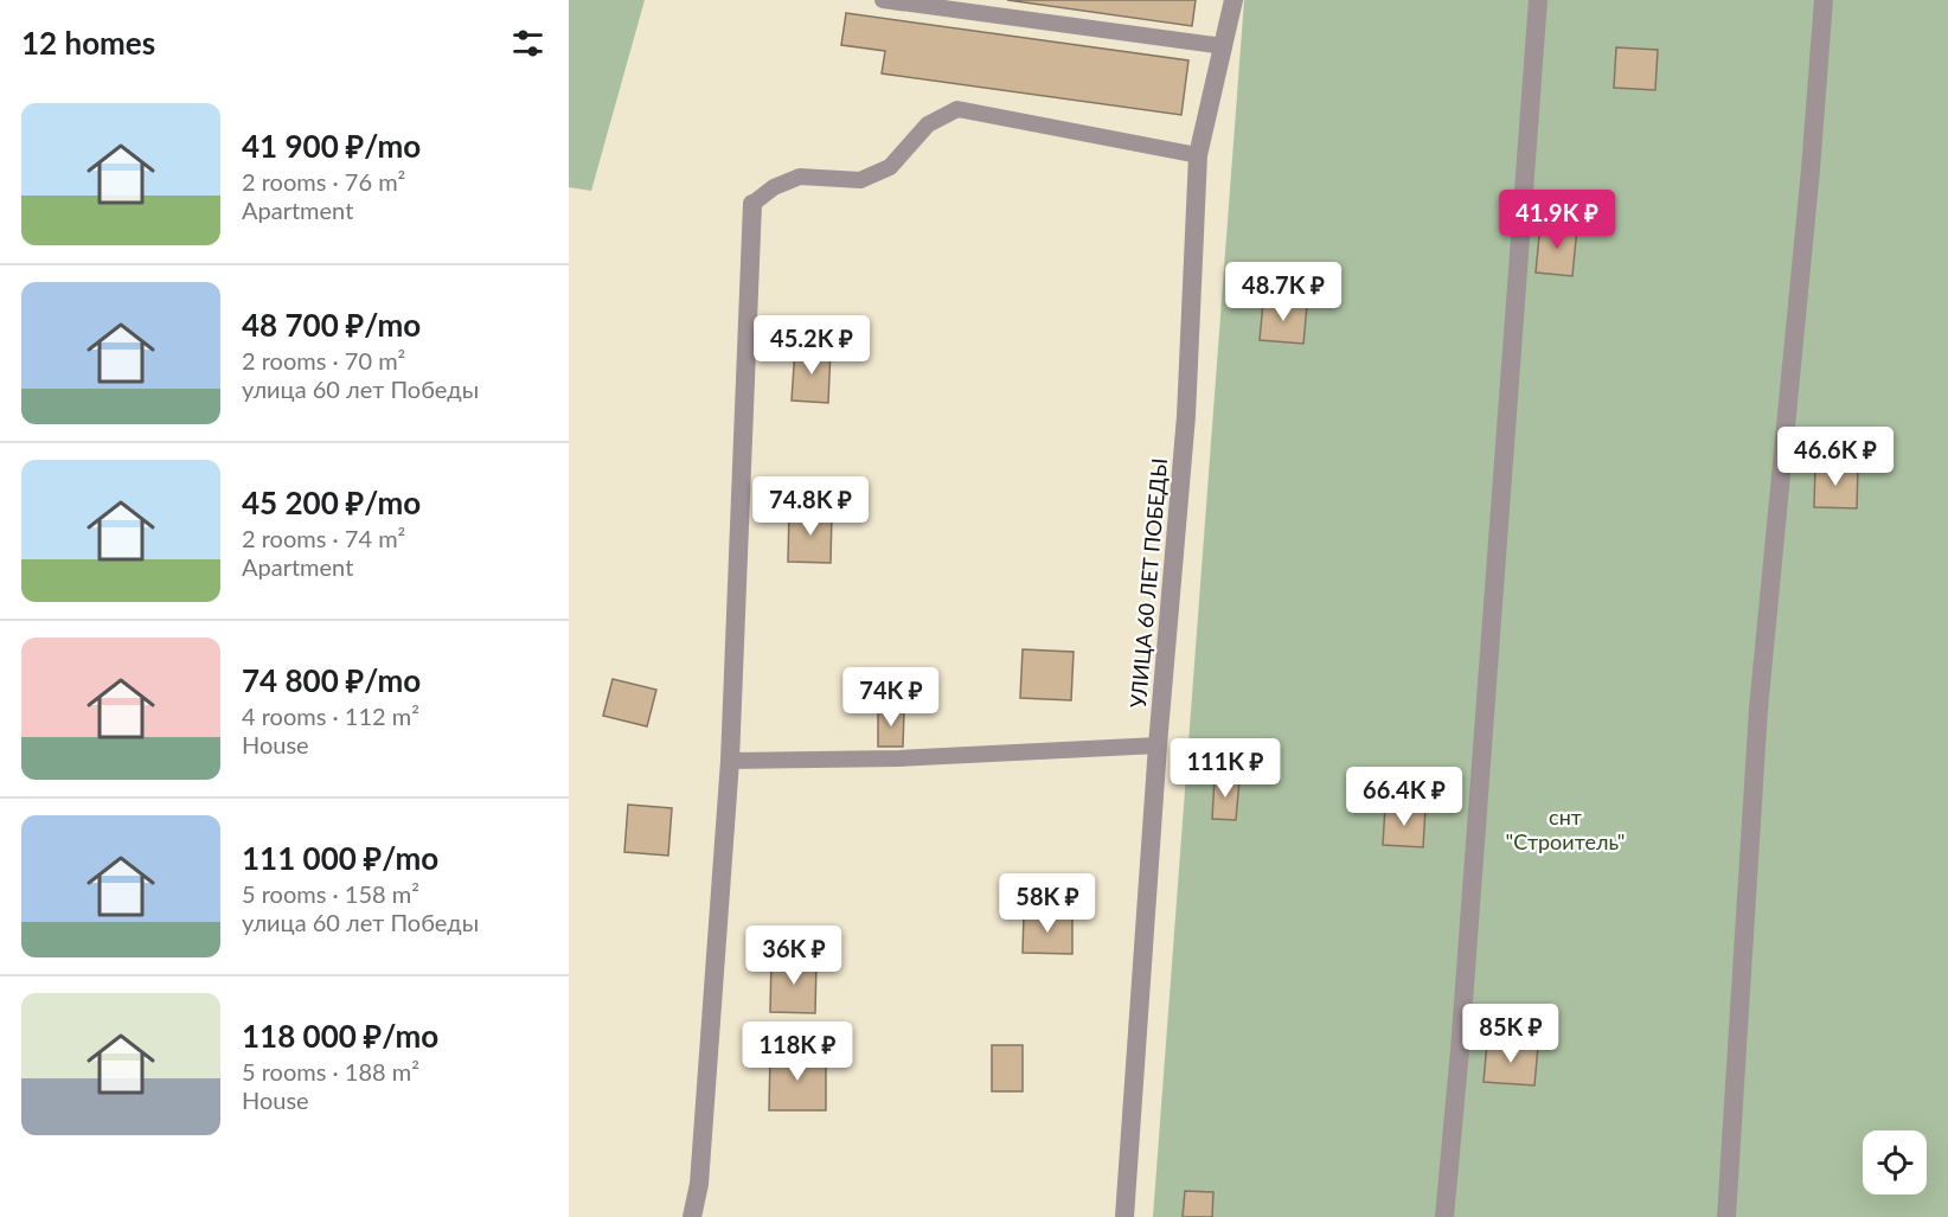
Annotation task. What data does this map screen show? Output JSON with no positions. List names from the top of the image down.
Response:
{
  "streets": {
    "street": ["УЛИЦА 60 ЛЕТ ПОБЕДЫ"]
  },
  "parks": ["снт \"Строитель\""],
  "page": {
    "heading": "12 homes",
    "list": [
      {
        "name": "41 900 ₽/mo",
        "note": "2 rooms · 76 m² · Apartment"
      },
      {
        "name": "48 700 ₽/mo",
        "note": "2 rooms · 70 m² · улица 60 лет Победы"
      },
      {
        "name": "45 200 ₽/mo",
        "note": "2 rooms · 74 m² · Apartment"
      },
      {
        "name": "74 800 ₽/mo",
        "note": "4 rooms · 112 m² · House"
      },
      {
        "name": "111 000 ₽/mo",
        "note": "5 rooms · 158 m² · улица 60 лет Победы"
      },
      {
        "name": "118 000 ₽/mo",
        "note": "5 rooms · 188 m² · House"
      }
    ],
    "price": [
      "41.9K ₽",
      "48.7K ₽",
      "45.2K ₽",
      "46.6K ₽",
      "74.8K ₽",
      "74K ₽",
      "111K ₽",
      "66.4K ₽",
      "58K ₽",
      "36K ₽",
      "85K ₽",
      "118K ₽"
    ]
  }
}
